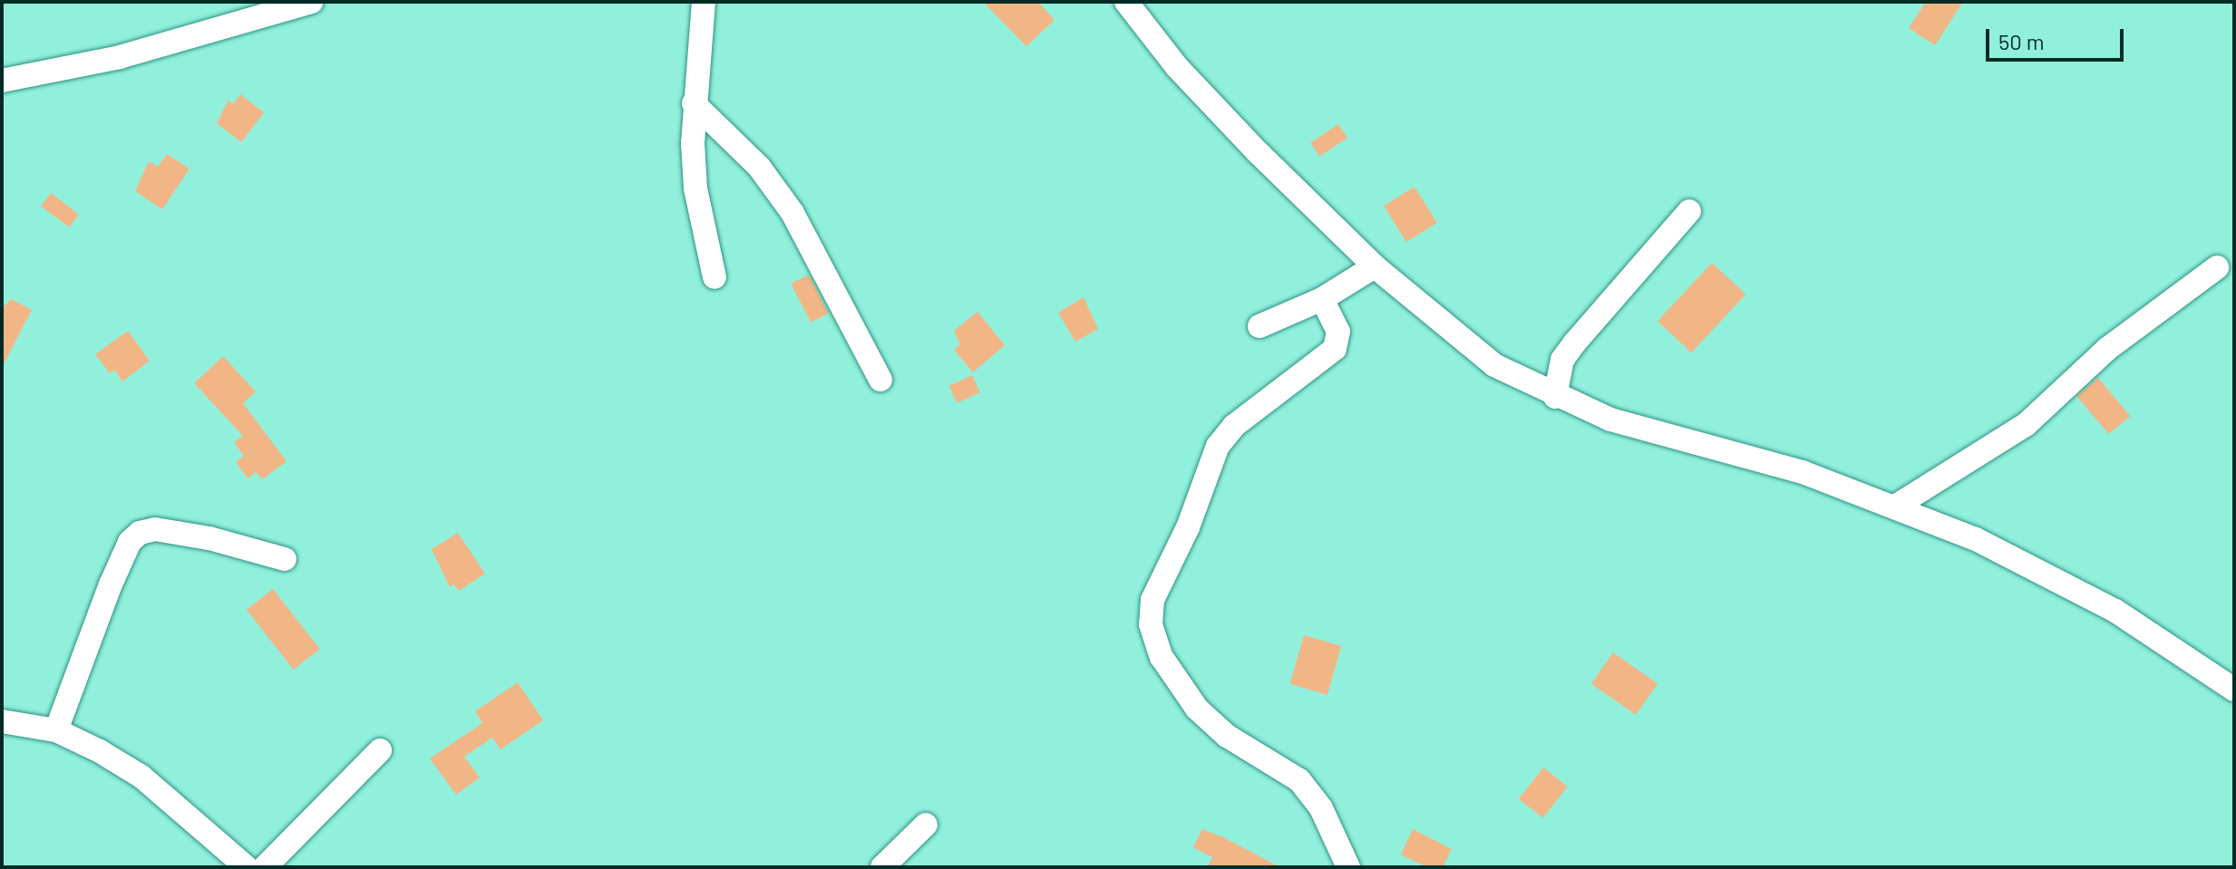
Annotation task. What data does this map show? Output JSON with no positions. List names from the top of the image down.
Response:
{
  "scale_bar": "50 m"
}
